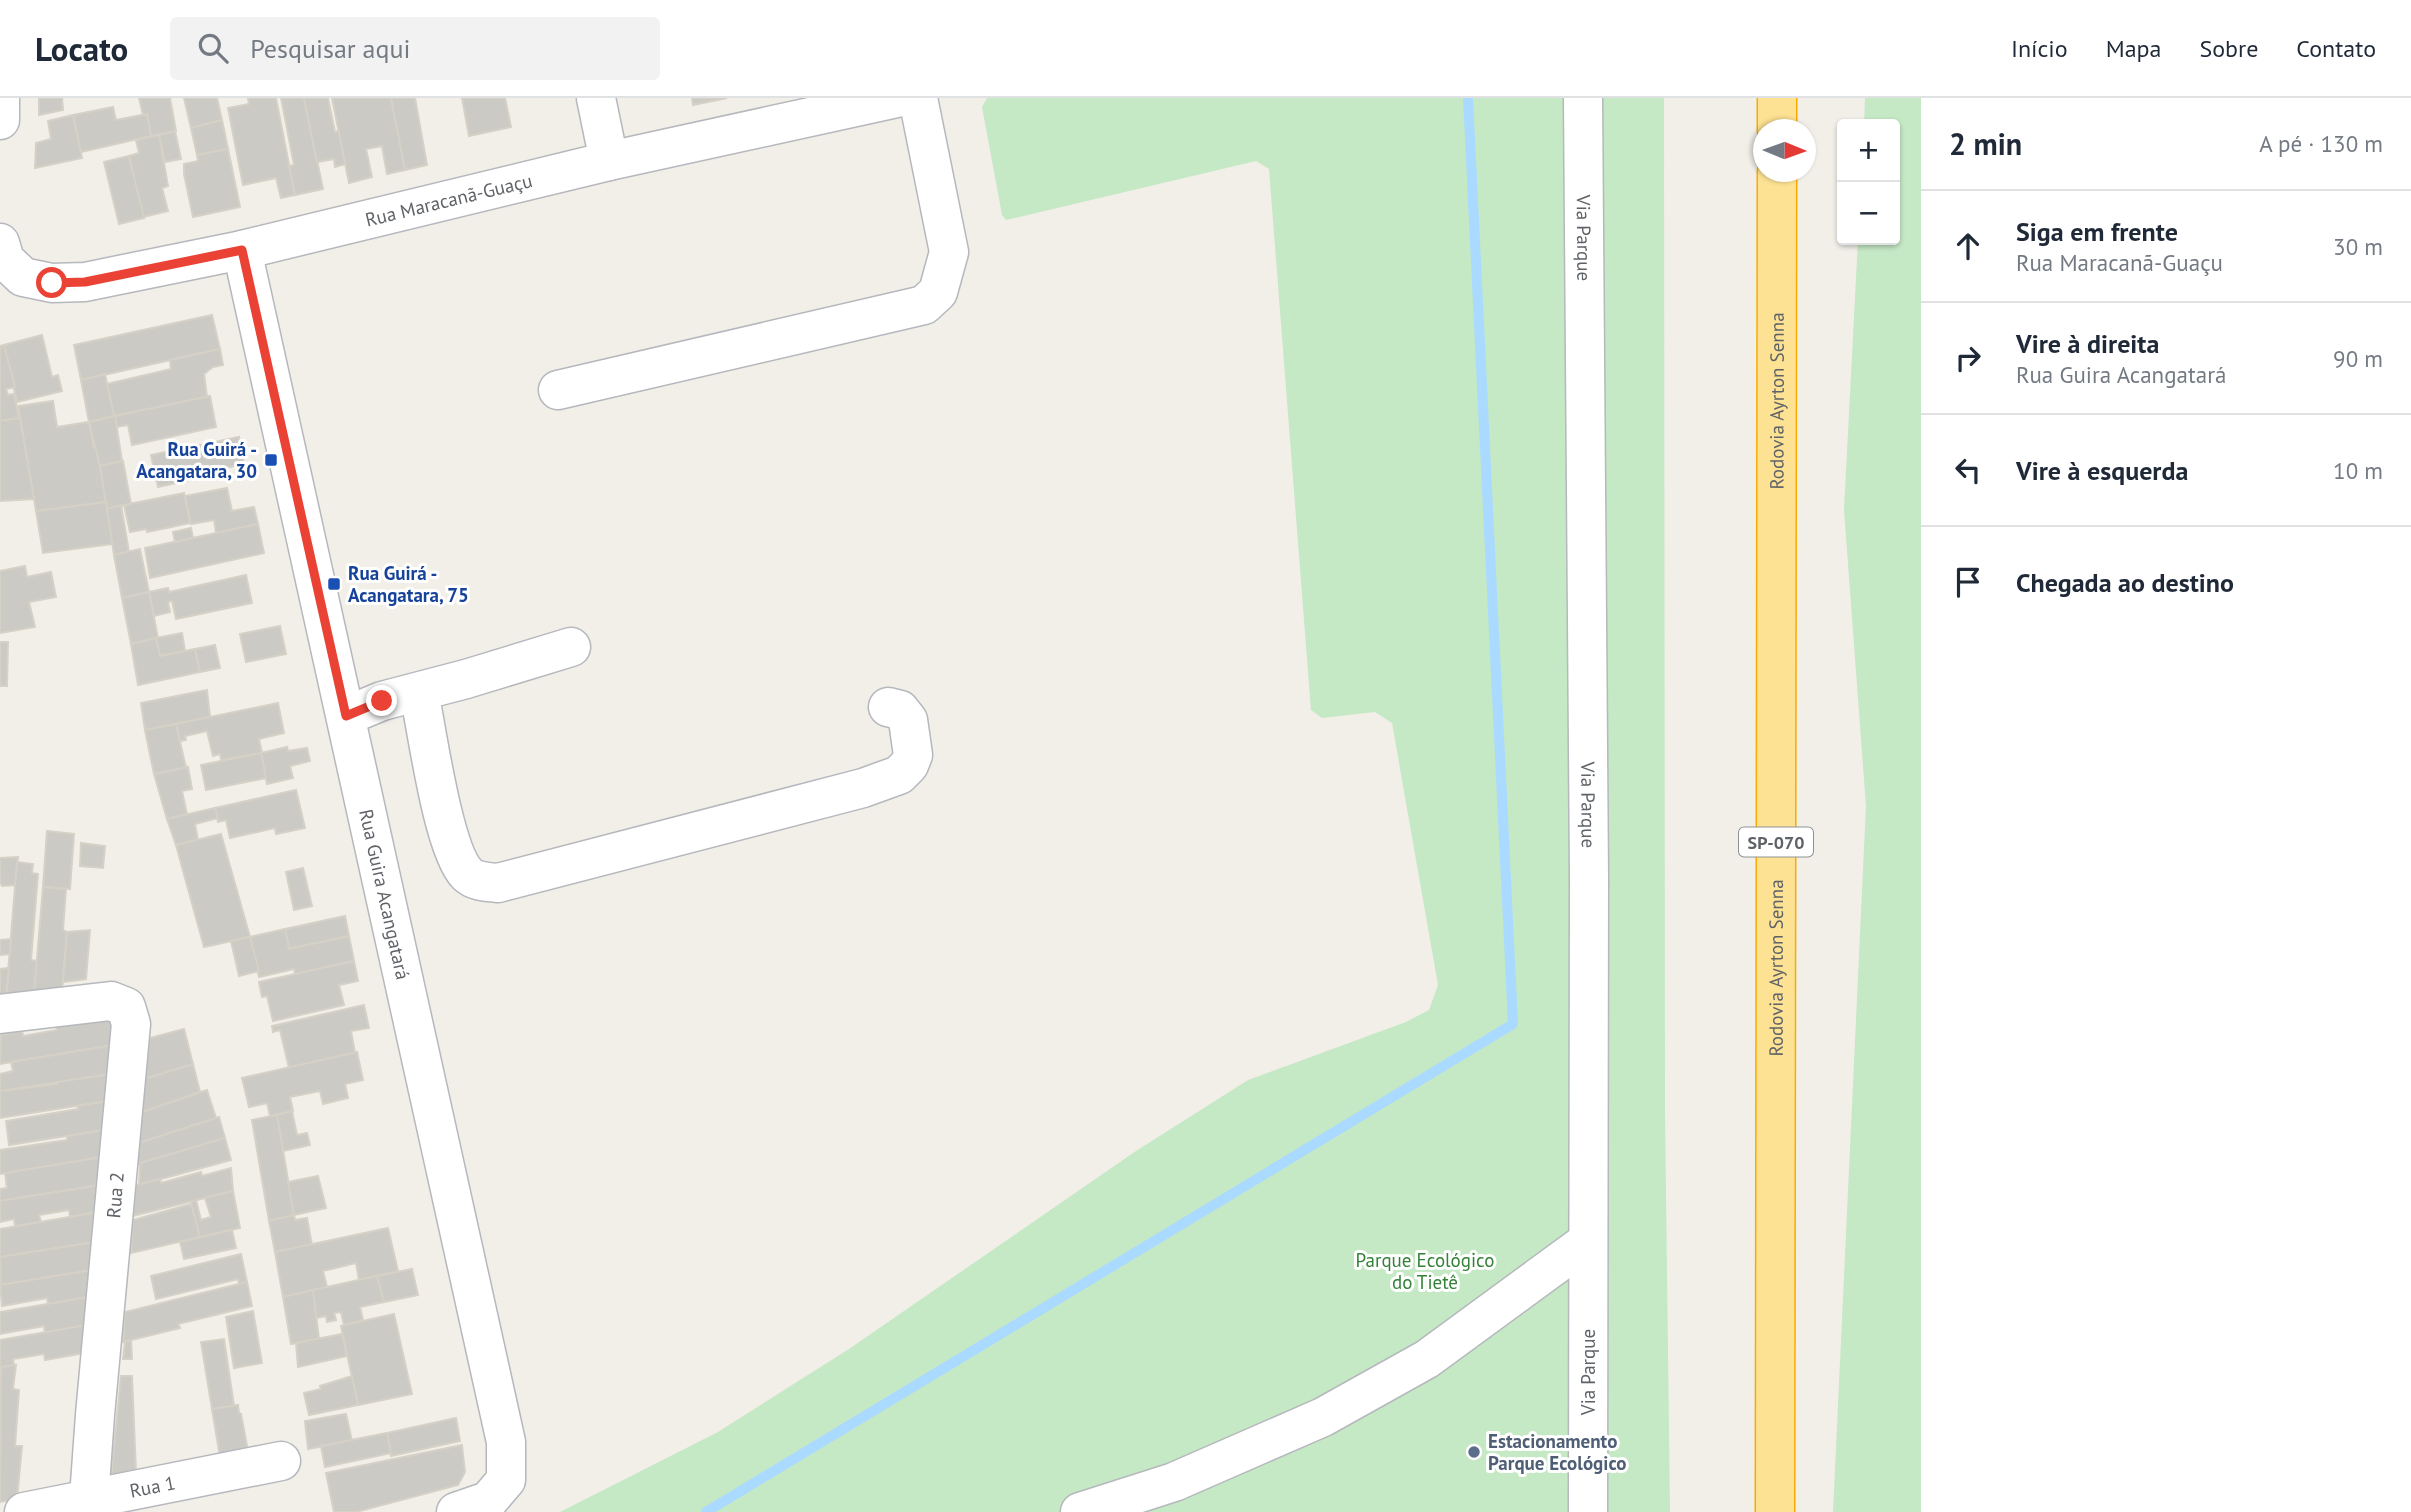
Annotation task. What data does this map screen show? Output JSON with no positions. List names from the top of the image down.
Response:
{
  "streets": {
    "highway": ["Rodovia Ayrton Senna", "SP-070"],
    "street": [
      "Rua Maracanã-Guaçu",
      "Via Parque",
      "Rua Guira Acangatará",
      "Rua 2",
      "Rua 1"
    ]
  },
  "crossings": [
    ["Rua Maracanã-Guaçu", "Rua Guira Acangatará"],
    ["Rua 2", "Rua 1"]
  ],
  "parks": ["Parque Ecológico do Tietê"],
  "places": {
    "transit": ["Rua Guirá - Acangatara, 30", "Rua Guirá - Acangatara, 75"],
    "other": ["Estacionamento Parque Ecológico"]
  },
  "north": "right",
  "page": {
    "header": "Locato",
    "search": "Pesquisar aqui",
    "nav": [
      "Início",
      "Mapa",
      "Sobre",
      "Contato"
    ],
    "heading": ["2 min", "A pé · 130 m"],
    "map_buttons": ["+", "−"],
    "list": [
      ["Siga em frente", "Rua Maracanã-Guaçu", "30 m"],
      ["Vire à direita", "Rua Guira Acangatará", "90 m"],
      ["Vire à esquerda", "10 m"],
      "Chegada ao destino"
    ]
  }
}
